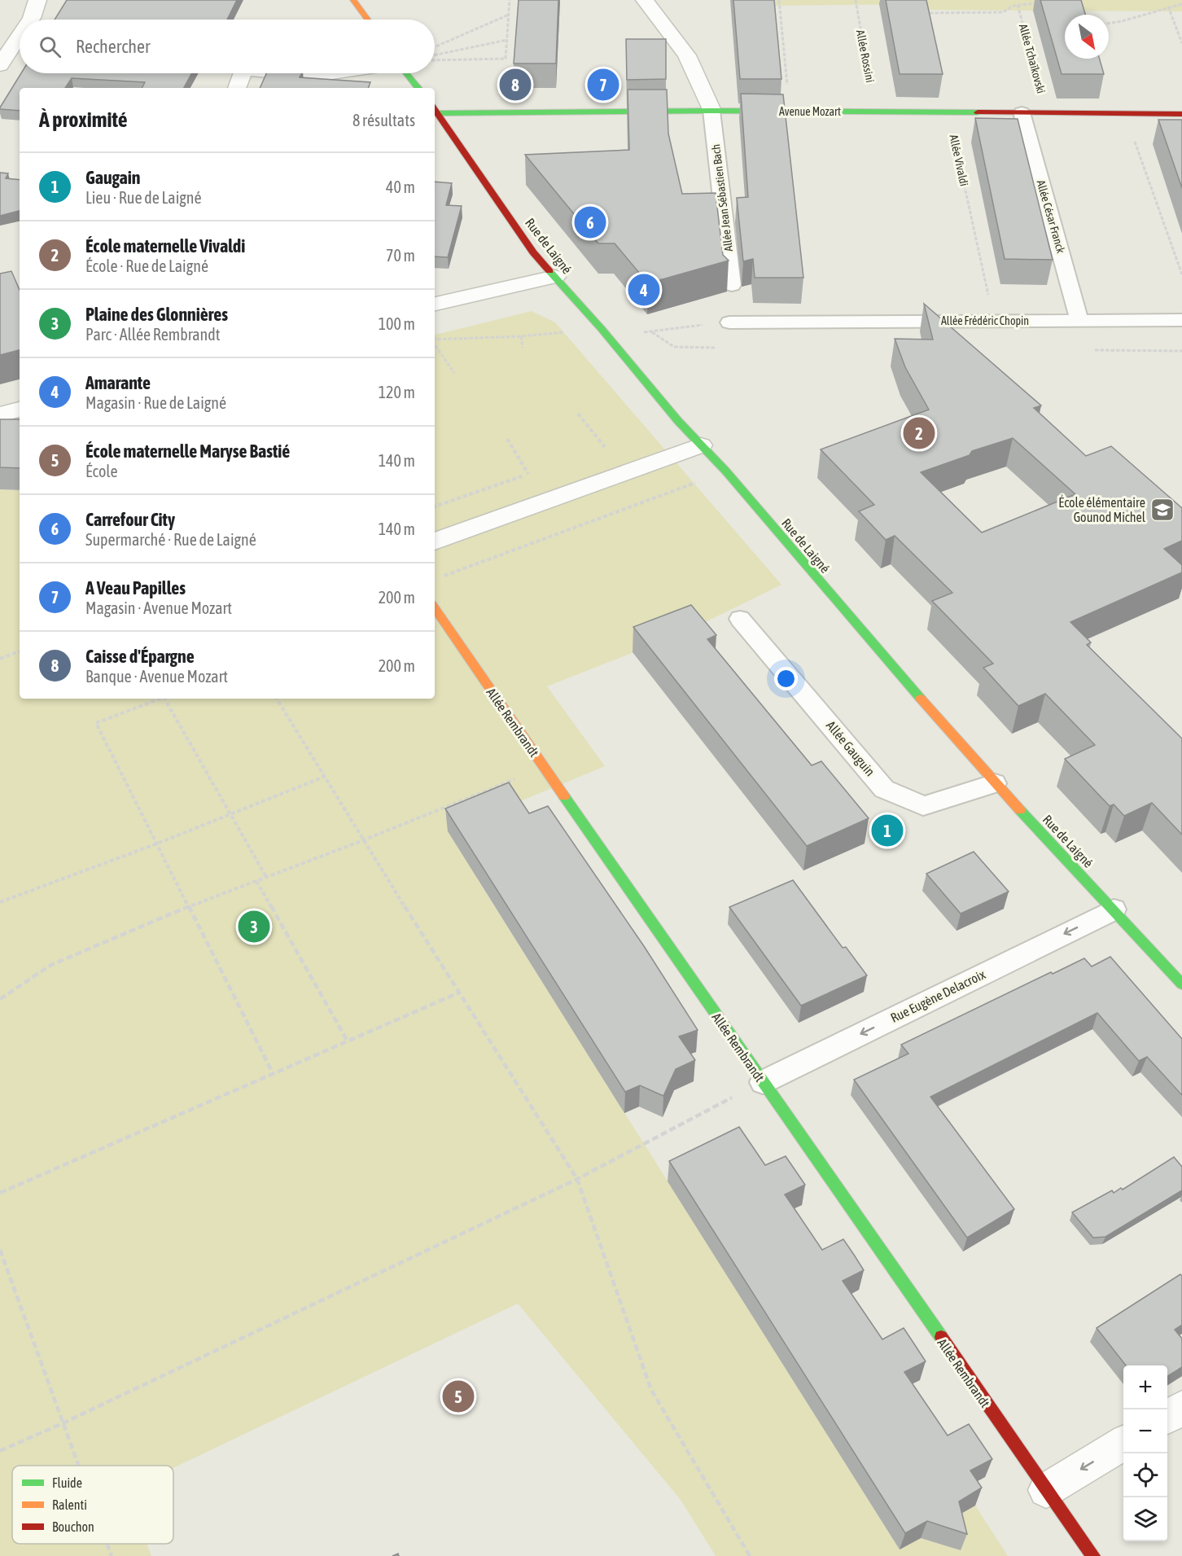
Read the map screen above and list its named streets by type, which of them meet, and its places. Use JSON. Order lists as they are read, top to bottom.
{
  "streets": {
    "street": ["Avenue Mozart", "Rue de Laigné", "Allée Rembrandt"],
    "lane": [
      "Allée Jean Sébastien Bach",
      "Allée César Franck",
      "Allée Frédéric Chopin",
      "Allée Gauguin",
      "Rue Eugène Delacroix"
    ],
    "path": ["Allée Rossini", "Allée Tchaïkovski", "Allée Vivaldi"]
  },
  "crossings": [
    ["Allée Rossini", "Avenue Mozart"],
    ["Allée Tchaïkovski", "Avenue Mozart"],
    ["Avenue Mozart", "Allée Vivaldi"],
    ["Avenue Mozart", "Allée Jean Sébastien Bach"],
    ["Avenue Mozart", "Allée César Franck"],
    ["Avenue Mozart", "Rue de Laigné"],
    ["Allée Vivaldi", "Allée Frédéric Chopin"],
    ["Allée César Franck", "Allée Frédéric Chopin"],
    ["Rue de Laigné", "Allée Gauguin"],
    ["Rue de Laigné", "Rue Eugène Delacroix"],
    ["Allée Rembrandt", "Rue Eugène Delacroix"]
  ],
  "one_way": ["Rue Eugène Delacroix"],
  "places": {
    "school or university": ["École élémentaire Gounod Michel"]
  },
  "legend": ["Fluide", "Ralenti", "Bouchon"],
  "north": "bottom right",
  "page": {
    "search": "Rechercher",
    "pins": [
      "7",
      "8",
      "6",
      "4",
      "2",
      "1",
      "3",
      "5"
    ],
    "heading": ["À proximité", "8 résultats"],
    "list": [
      {
        "mark": "1",
        "name": "Gaugain",
        "note": "Lieu · Rue de Laigné",
        "value": "40 m"
      },
      {
        "mark": "2",
        "name": "École maternelle Vivaldi",
        "note": "École · Rue de Laigné",
        "value": "70 m"
      },
      {
        "mark": "3",
        "name": "Plaine des Glonnières",
        "note": "Parc · Allée Rembrandt",
        "value": "100 m"
      },
      {
        "mark": "4",
        "name": "Amarante",
        "note": "Magasin · Rue de Laigné",
        "value": "120 m"
      },
      {
        "mark": "5",
        "name": "École maternelle Maryse Bastié",
        "note": "École",
        "value": "140 m"
      },
      {
        "mark": "6",
        "name": "Carrefour City",
        "note": "Supermarché · Rue de Laigné",
        "value": "140 m"
      },
      {
        "mark": "7",
        "name": "A Veau Papilles",
        "note": "Magasin · Avenue Mozart",
        "value": "200 m"
      },
      {
        "mark": "8",
        "name": "Caisse d'Épargne",
        "note": "Banque · Avenue Mozart",
        "value": "200 m"
      }
    ],
    "map_buttons": ["+", "−"]
  }
}
